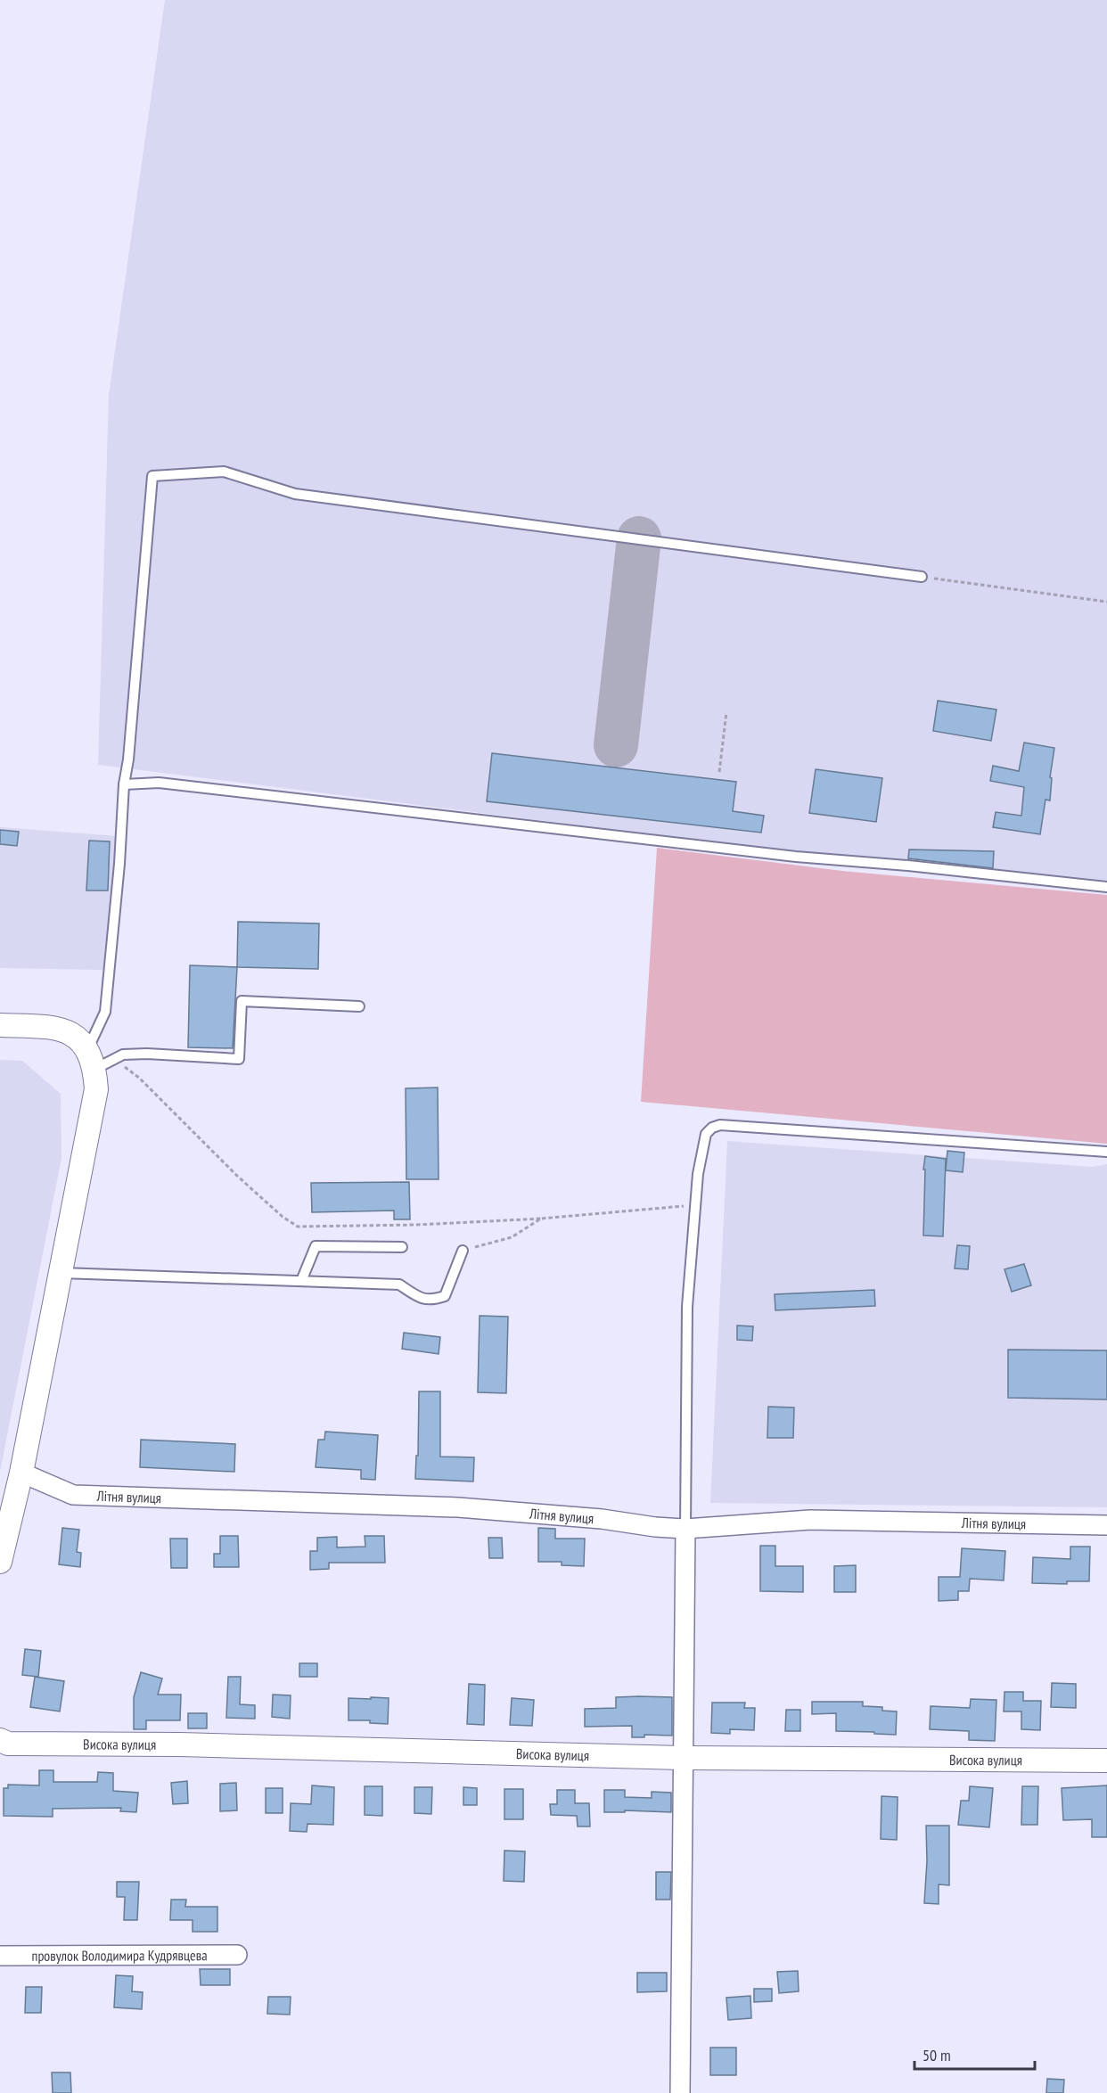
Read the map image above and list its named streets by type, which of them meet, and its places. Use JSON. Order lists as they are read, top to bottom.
{
  "streets": {
    "street": ["Літня вулиця", "Висока вулиця", "провулок Володимира Кудрявцева"]
  },
  "scale_bar": "50 m"
}
